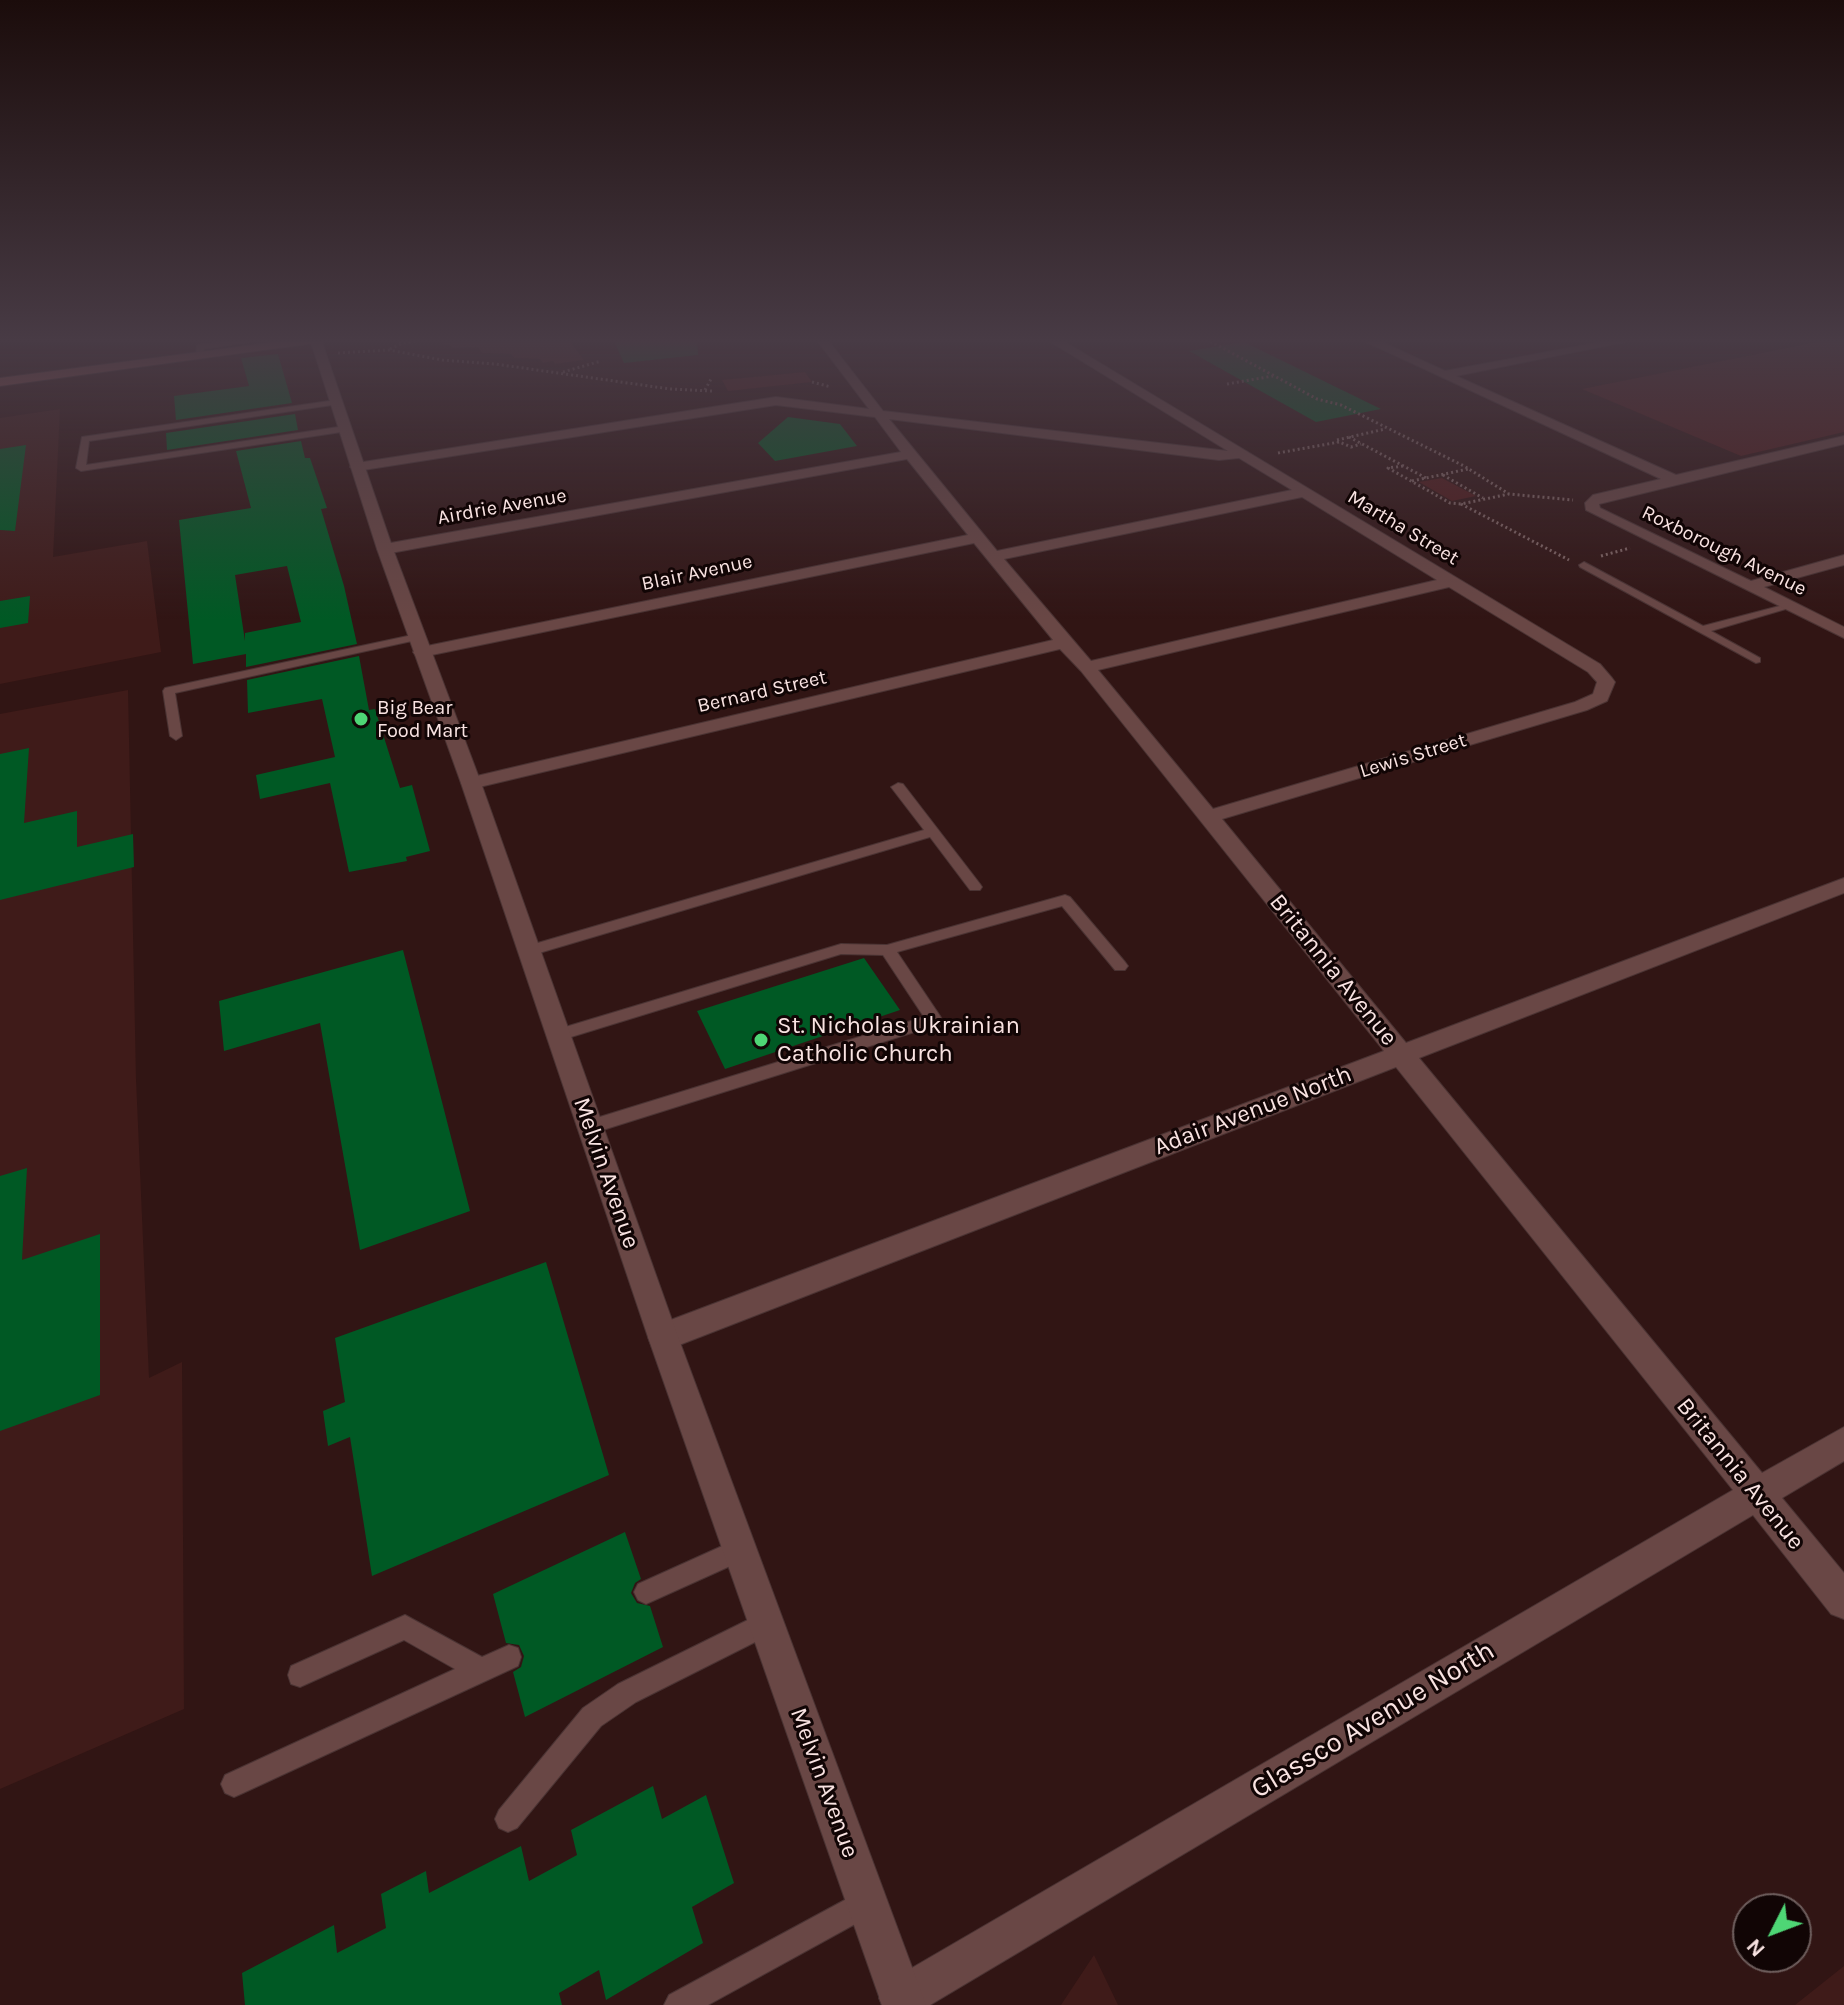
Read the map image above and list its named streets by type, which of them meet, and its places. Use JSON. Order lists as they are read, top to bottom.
{
  "streets": {
    "street": [
      "Airdrie Avenue",
      "Martha Street",
      "Roxborough Avenue",
      "Blair Avenue",
      "Bernard Street",
      "Lewis Street",
      "Britannia Avenue",
      "Adair Avenue North",
      "Melvin Avenue",
      "Glassco Avenue North"
    ]
  },
  "crossings": [
    ["Airdrie Avenue", "Britannia Avenue"],
    ["Airdrie Avenue", "Melvin Avenue"],
    ["Martha Street", "Blair Avenue"],
    ["Martha Street", "Lewis Street"],
    ["Blair Avenue", "Britannia Avenue"],
    ["Blair Avenue", "Melvin Avenue"],
    ["Bernard Street", "Britannia Avenue"],
    ["Bernard Street", "Melvin Avenue"],
    ["Lewis Street", "Britannia Avenue"],
    ["Britannia Avenue", "Adair Avenue North"],
    ["Britannia Avenue", "Glassco Avenue North"],
    ["Adair Avenue North", "Melvin Avenue"],
    ["Melvin Avenue", "Glassco Avenue North"]
  ],
  "places": ["Big Bear Food Mart", "St. Nicholas Ukrainian Catholic Church"],
  "north": "bottom left"
}
